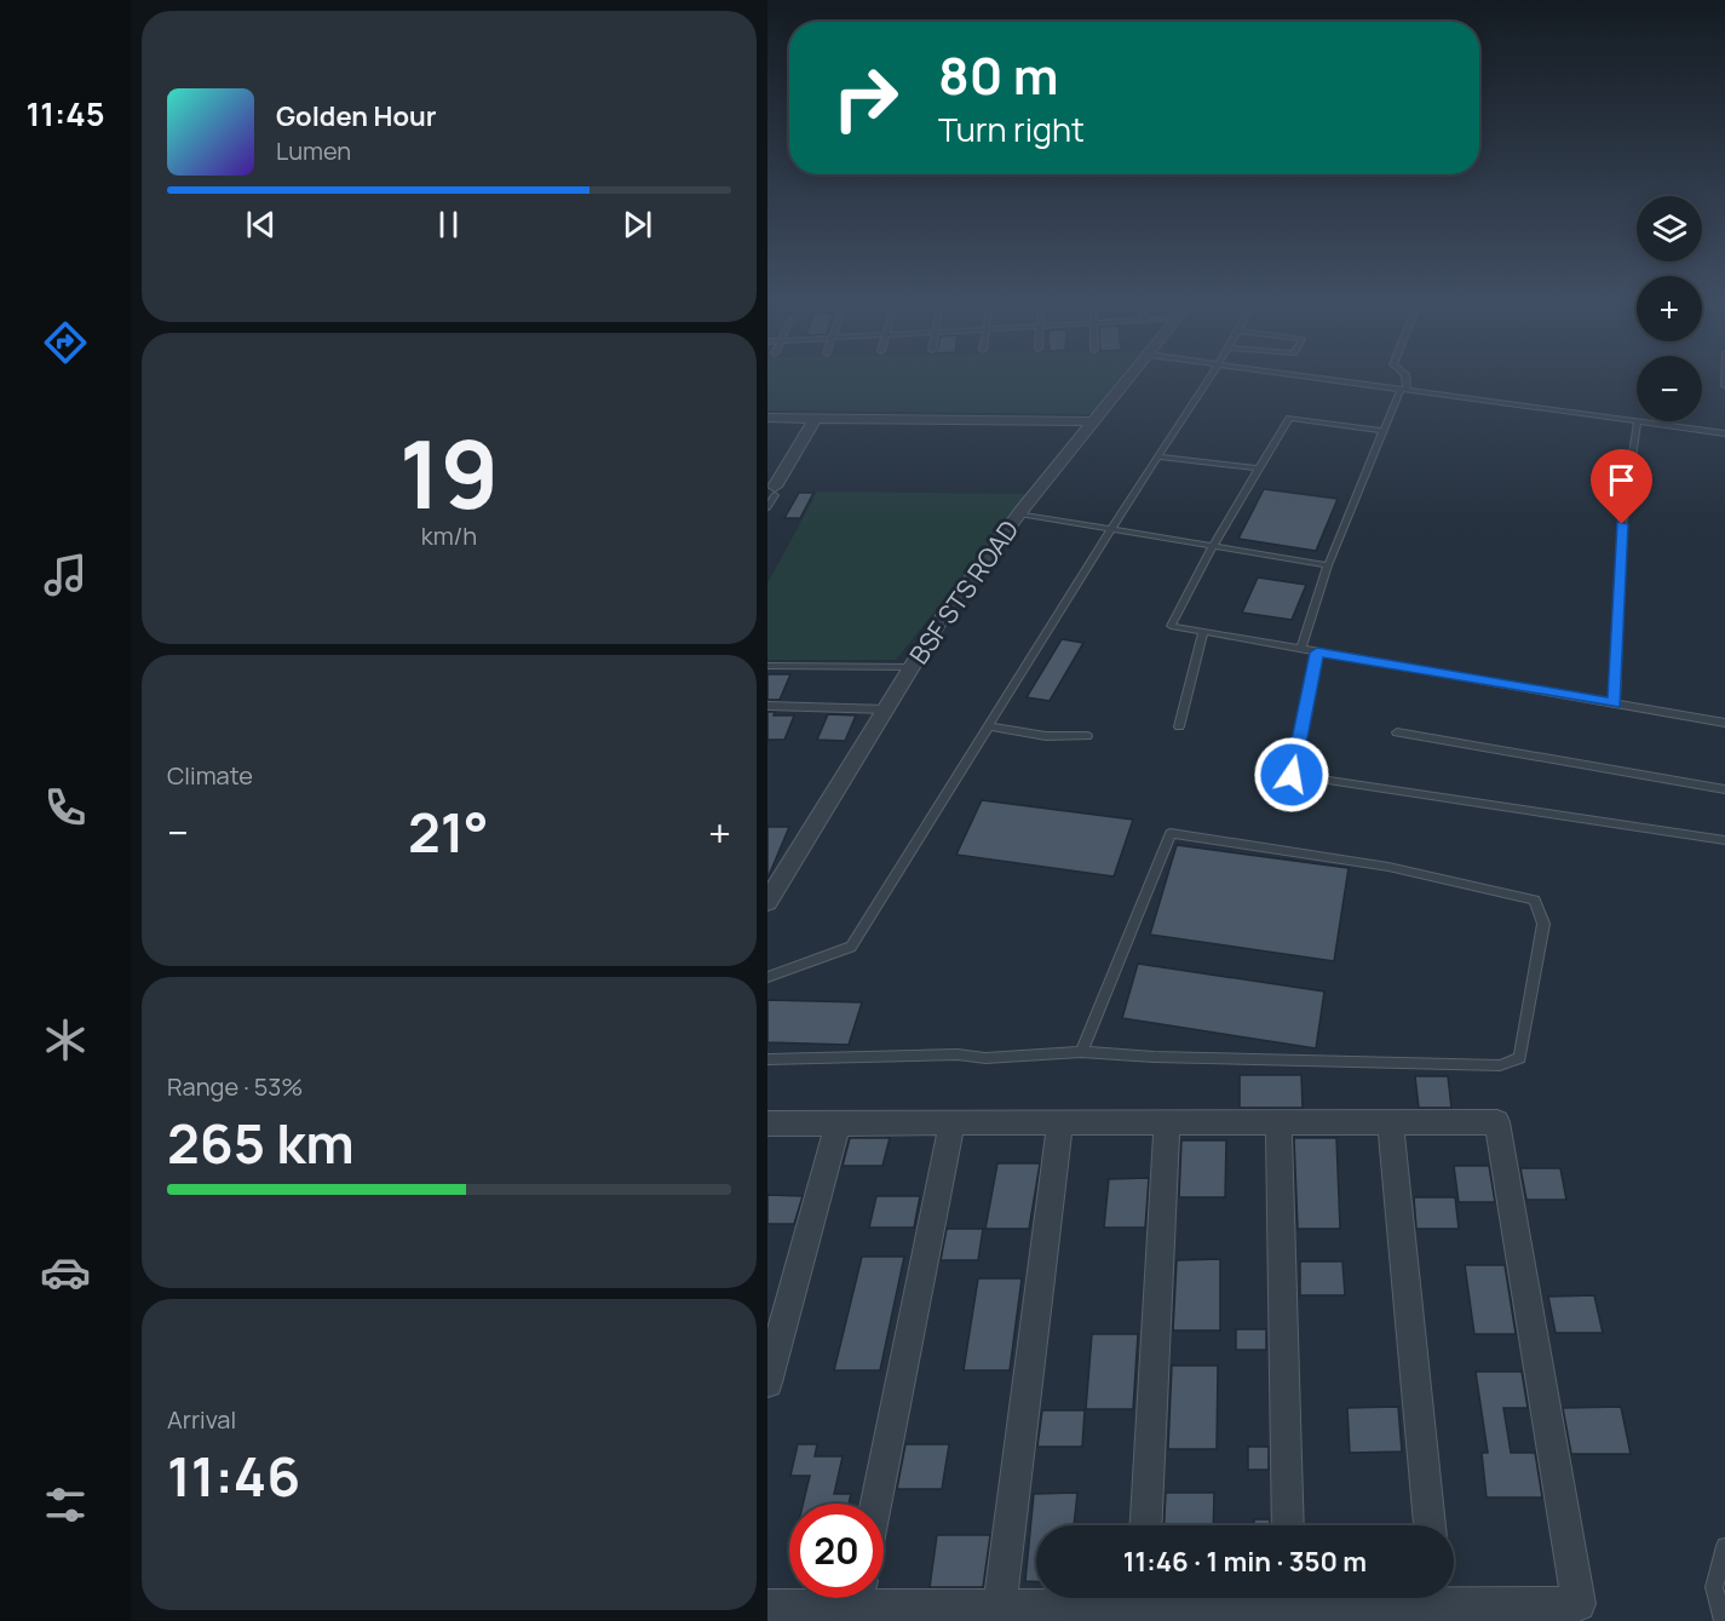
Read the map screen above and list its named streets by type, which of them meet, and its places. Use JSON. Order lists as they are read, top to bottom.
{
  "streets": {
    "street": ["BSF STS ROAD"]
  },
  "page": {
    "tabs": "11:45",
    "turn": ["80 m", "Turn right"],
    "song": ["Golden Hour", "Lumen"],
    "map_buttons": ["+", "−"],
    "tile": [
      ["19", "km/h"],
      "Climate",
      ["Range · 53%", "265 km"],
      ["Arrival", "11:46"]
    ],
    "heat": ["−", "21°", "+"],
    "limit": "20",
    "trip": "11:46 · 1 min · 350 m"
  }
}
